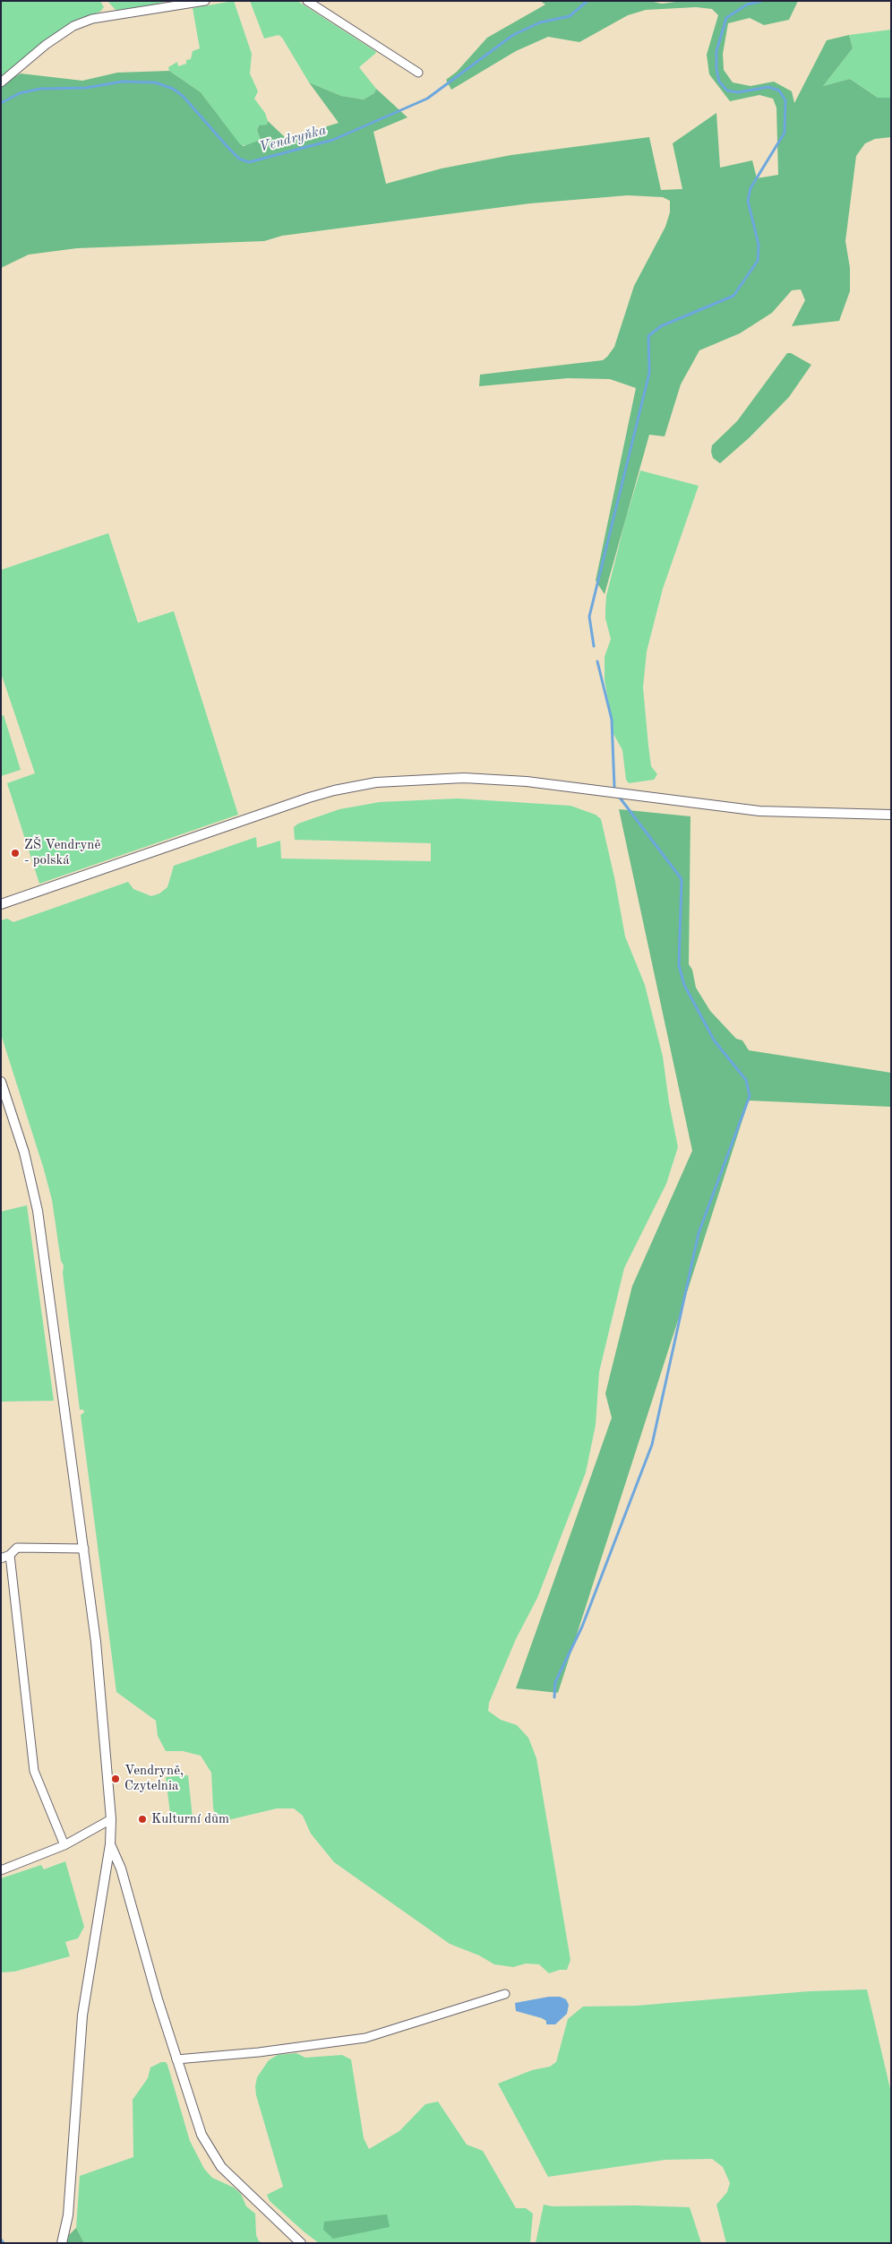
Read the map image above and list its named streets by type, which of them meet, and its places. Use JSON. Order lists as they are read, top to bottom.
{
  "water": ["Vendryňka"],
  "places": ["ZŠ Vendryně - polská", "Vendryně, Czytelnia", "Kulturní dům"]
}
